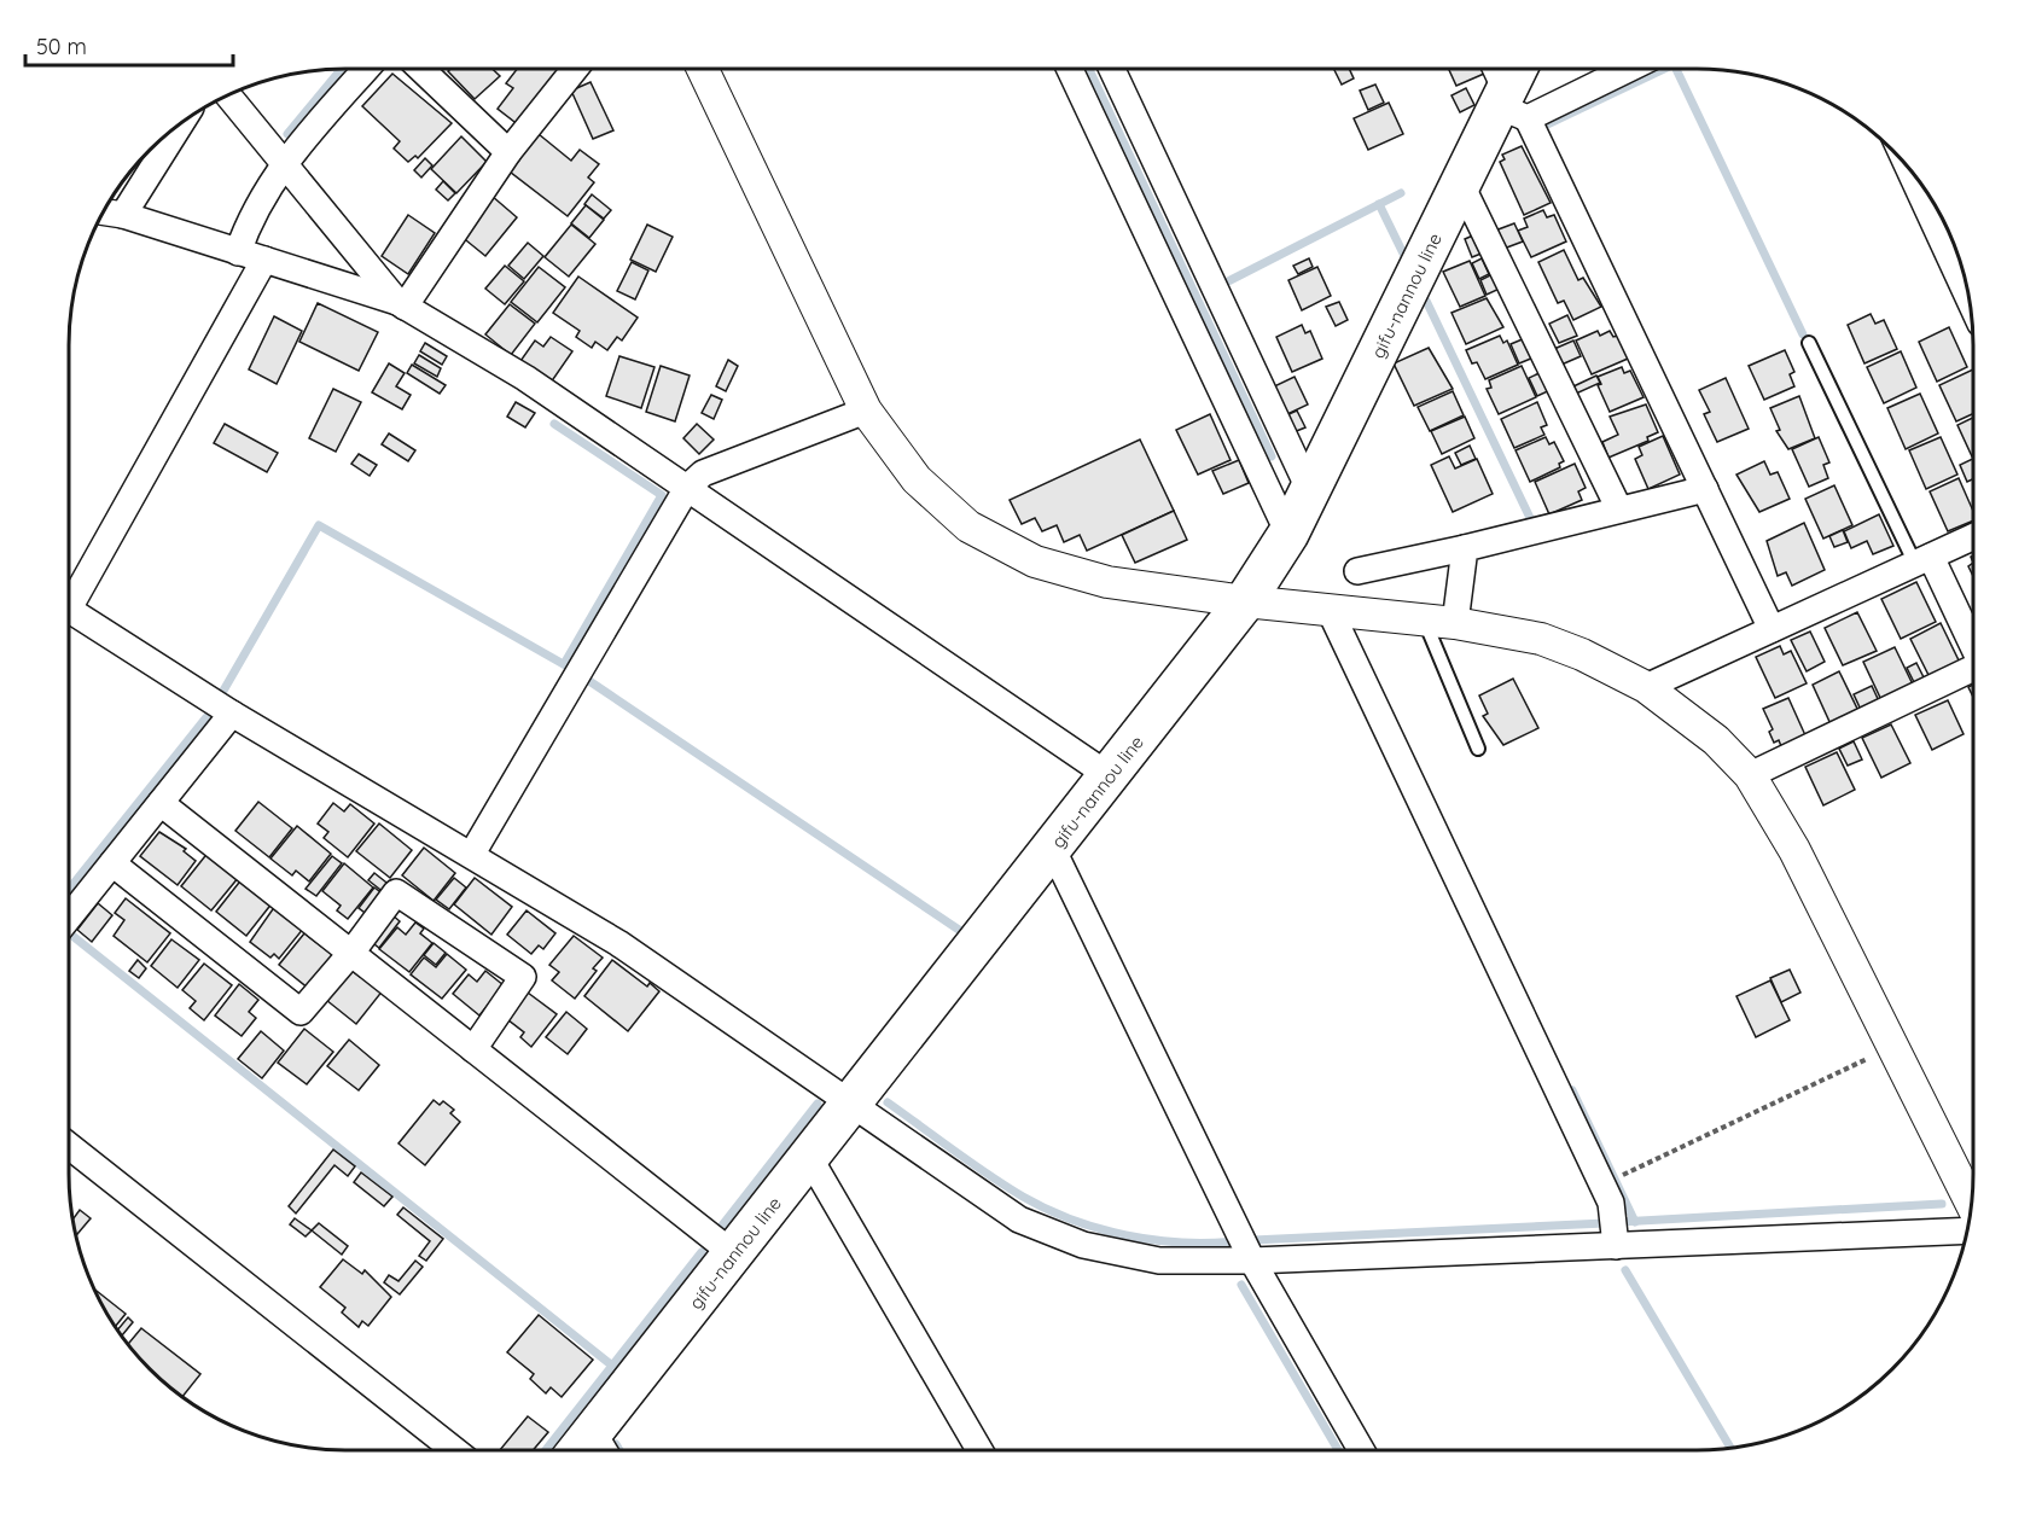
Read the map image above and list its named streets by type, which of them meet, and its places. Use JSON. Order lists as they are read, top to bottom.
{
  "streets": {
    "main road": ["gifu-nannou line"]
  },
  "scale_bar": "50 m"
}
